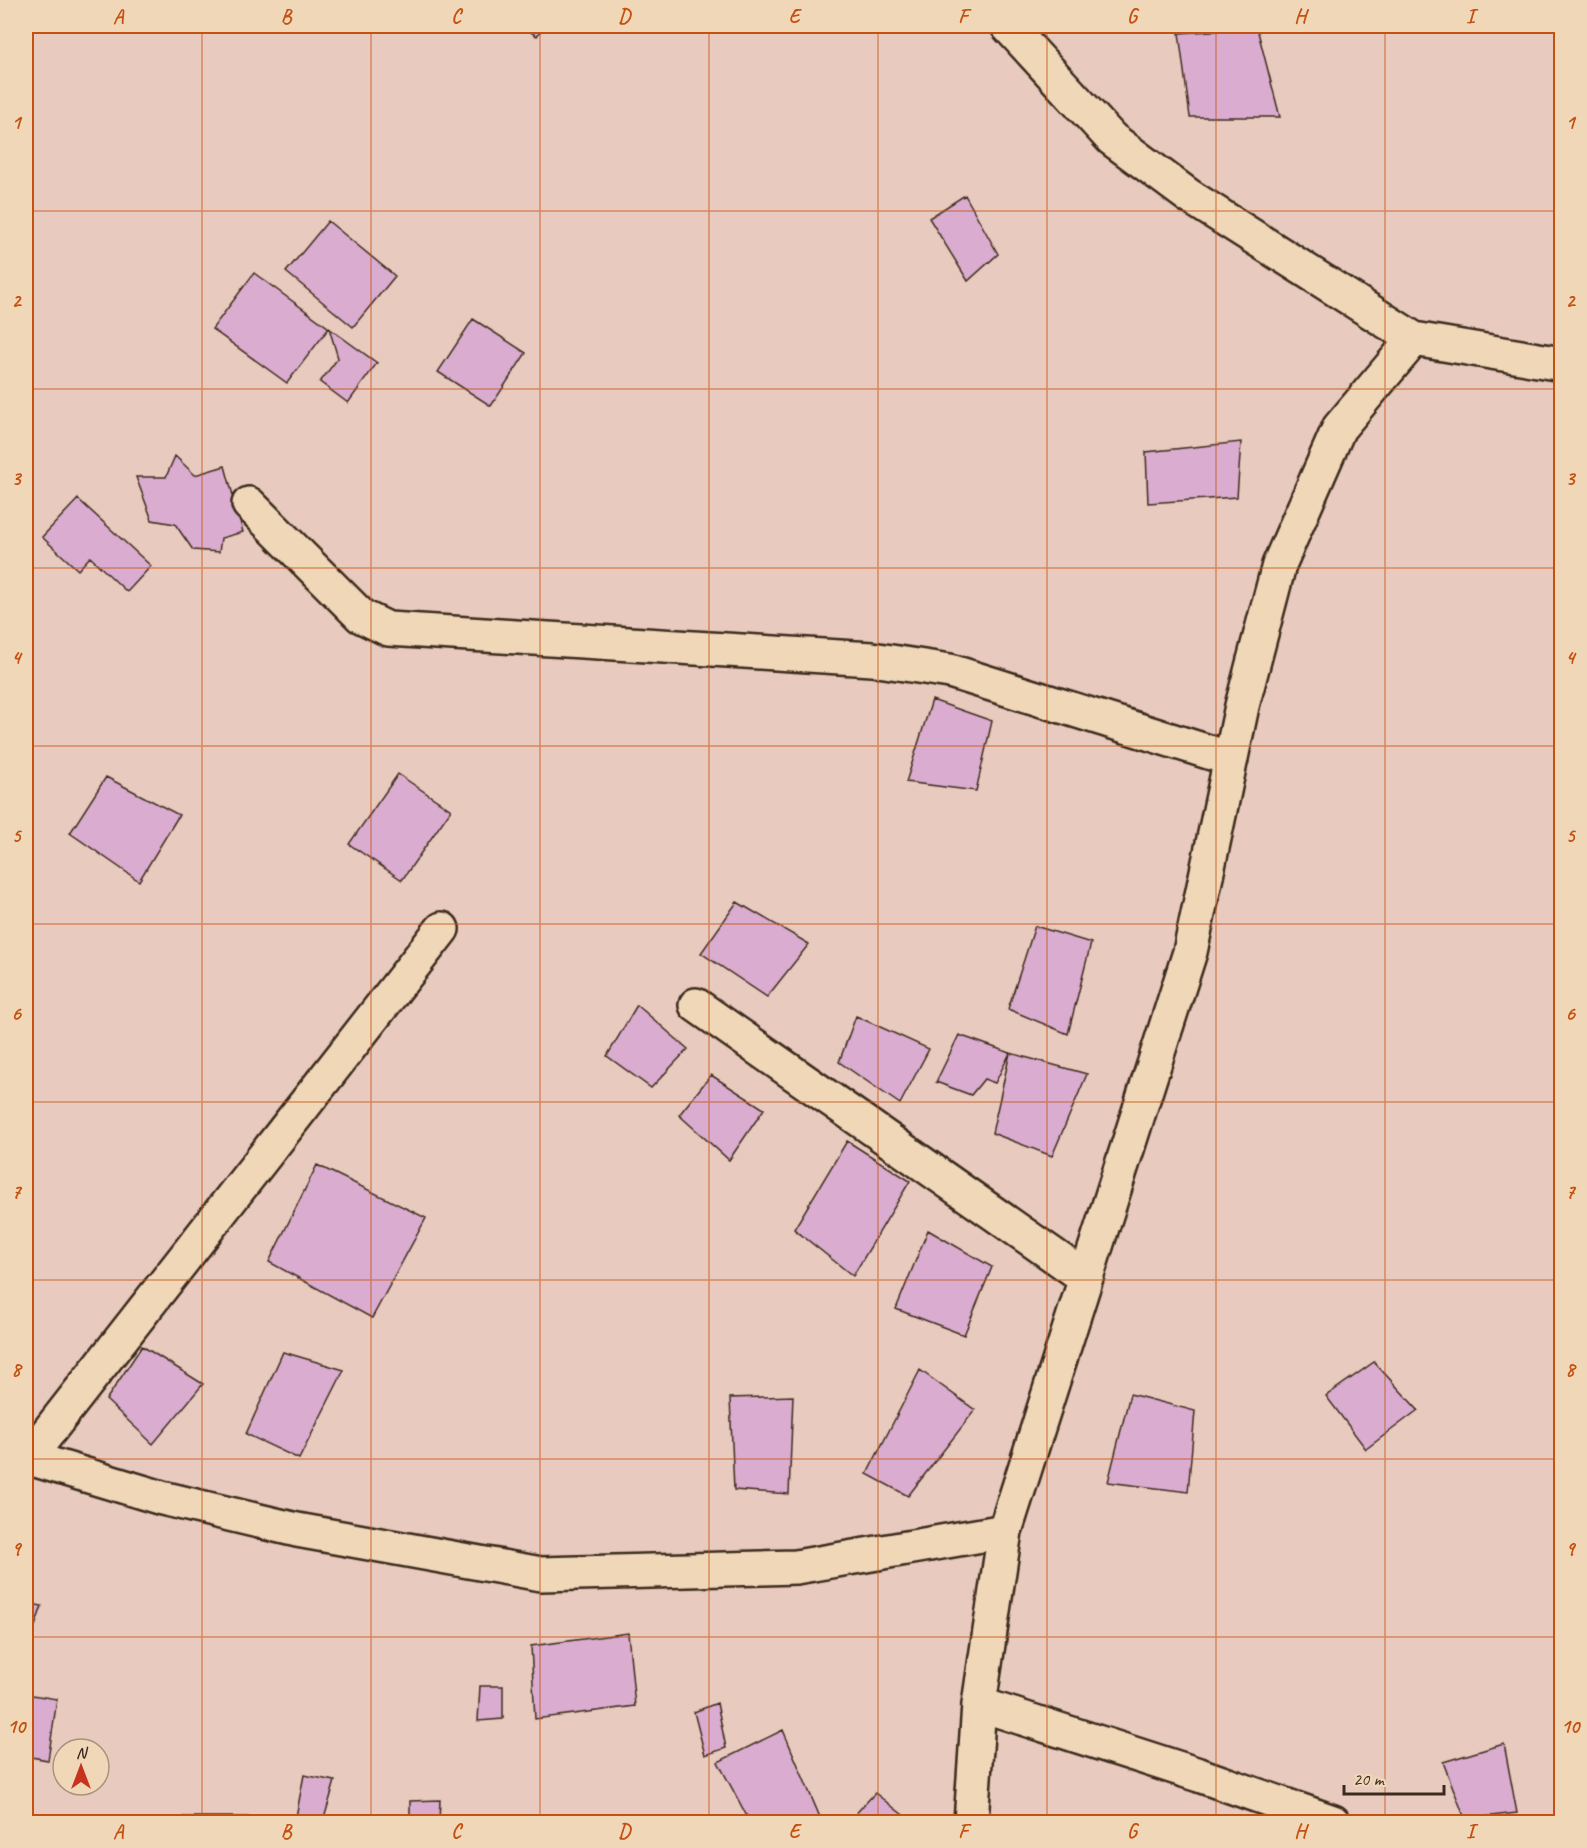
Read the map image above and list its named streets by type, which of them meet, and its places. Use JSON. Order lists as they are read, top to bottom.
{
  "scale_bar": "20 m",
  "north": "top",
  "grid": {
    "columns": [
      "A",
      "B",
      "C",
      "D",
      "E",
      "F",
      "G",
      "H",
      "I"
    ],
    "rows": [
      "1",
      "2",
      "3",
      "4",
      "5",
      "6",
      "7",
      "8",
      "9",
      "10"
    ]
  }
}
